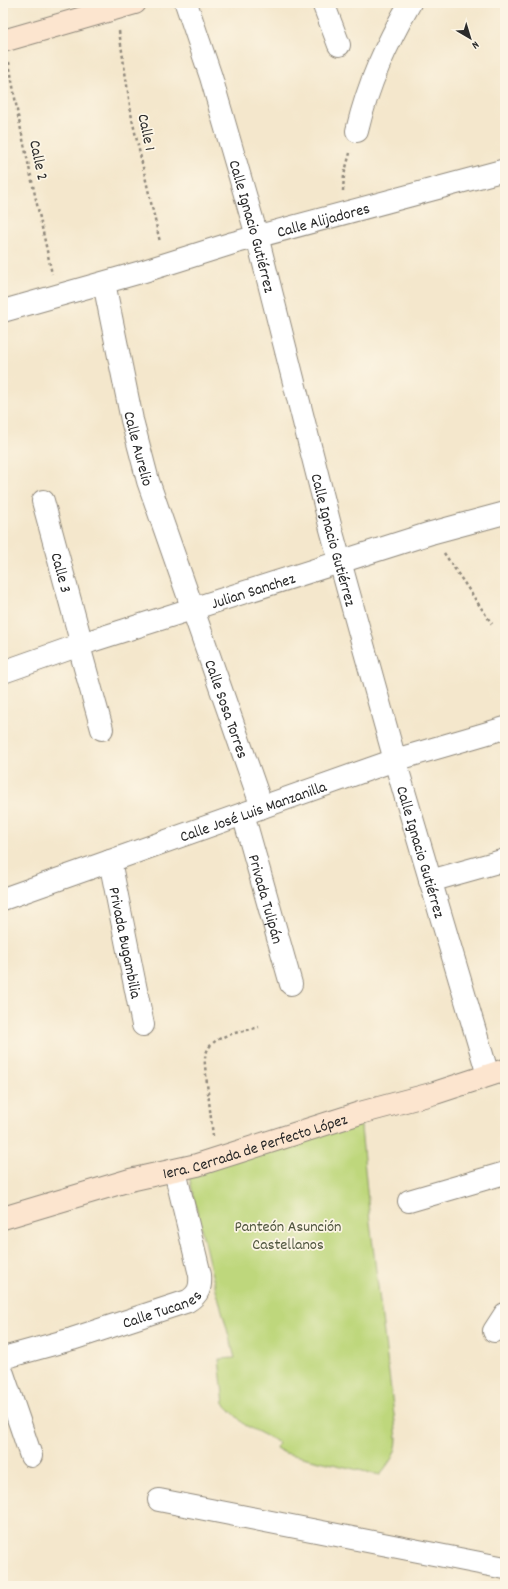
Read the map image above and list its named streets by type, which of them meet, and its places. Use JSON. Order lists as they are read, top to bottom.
{
  "streets": {
    "street": [
      "Calle Alijadores",
      "Calle Ignacio Gutiérrez",
      "Calle Aurelio",
      "Calle 3",
      "Julian Sanchez",
      "Calle Sosa Torres",
      "Calle José Luis Manzanilla",
      "Privada Tulipán",
      "Privada Bugambilia",
      "1era. Cerrada de Perfecto López",
      "Calle Tucanes"
    ],
    "path": ["Calle 1", "Calle 2"]
  },
  "crossings": [
    ["Calle 1", "Calle Alijadores"],
    ["Calle 2", "Calle Alijadores"],
    ["Calle Alijadores", "Calle Ignacio Gutiérrez"],
    ["Calle Alijadores", "Calle Aurelio"],
    ["Calle Ignacio Gutiérrez", "Julian Sanchez"],
    ["Calle Ignacio Gutiérrez", "Calle José Luis Manzanilla"],
    ["Calle Ignacio Gutiérrez", "1era. Cerrada de Perfecto López"],
    ["Calle Aurelio", "Julian Sanchez"],
    ["Calle Aurelio", "Calle Sosa Torres"],
    ["Calle 3", "Julian Sanchez"],
    ["Julian Sanchez", "Calle Sosa Torres"],
    ["Calle Sosa Torres", "Calle José Luis Manzanilla"],
    ["Calle Sosa Torres", "Privada Tulipán"],
    ["Calle José Luis Manzanilla", "Privada Tulipán"],
    ["Calle José Luis Manzanilla", "Privada Bugambilia"],
    ["1era. Cerrada de Perfecto López", "Calle Tucanes"]
  ],
  "parks": ["Panteón Asunción Castellanos"],
  "north": "bottom right"
}
